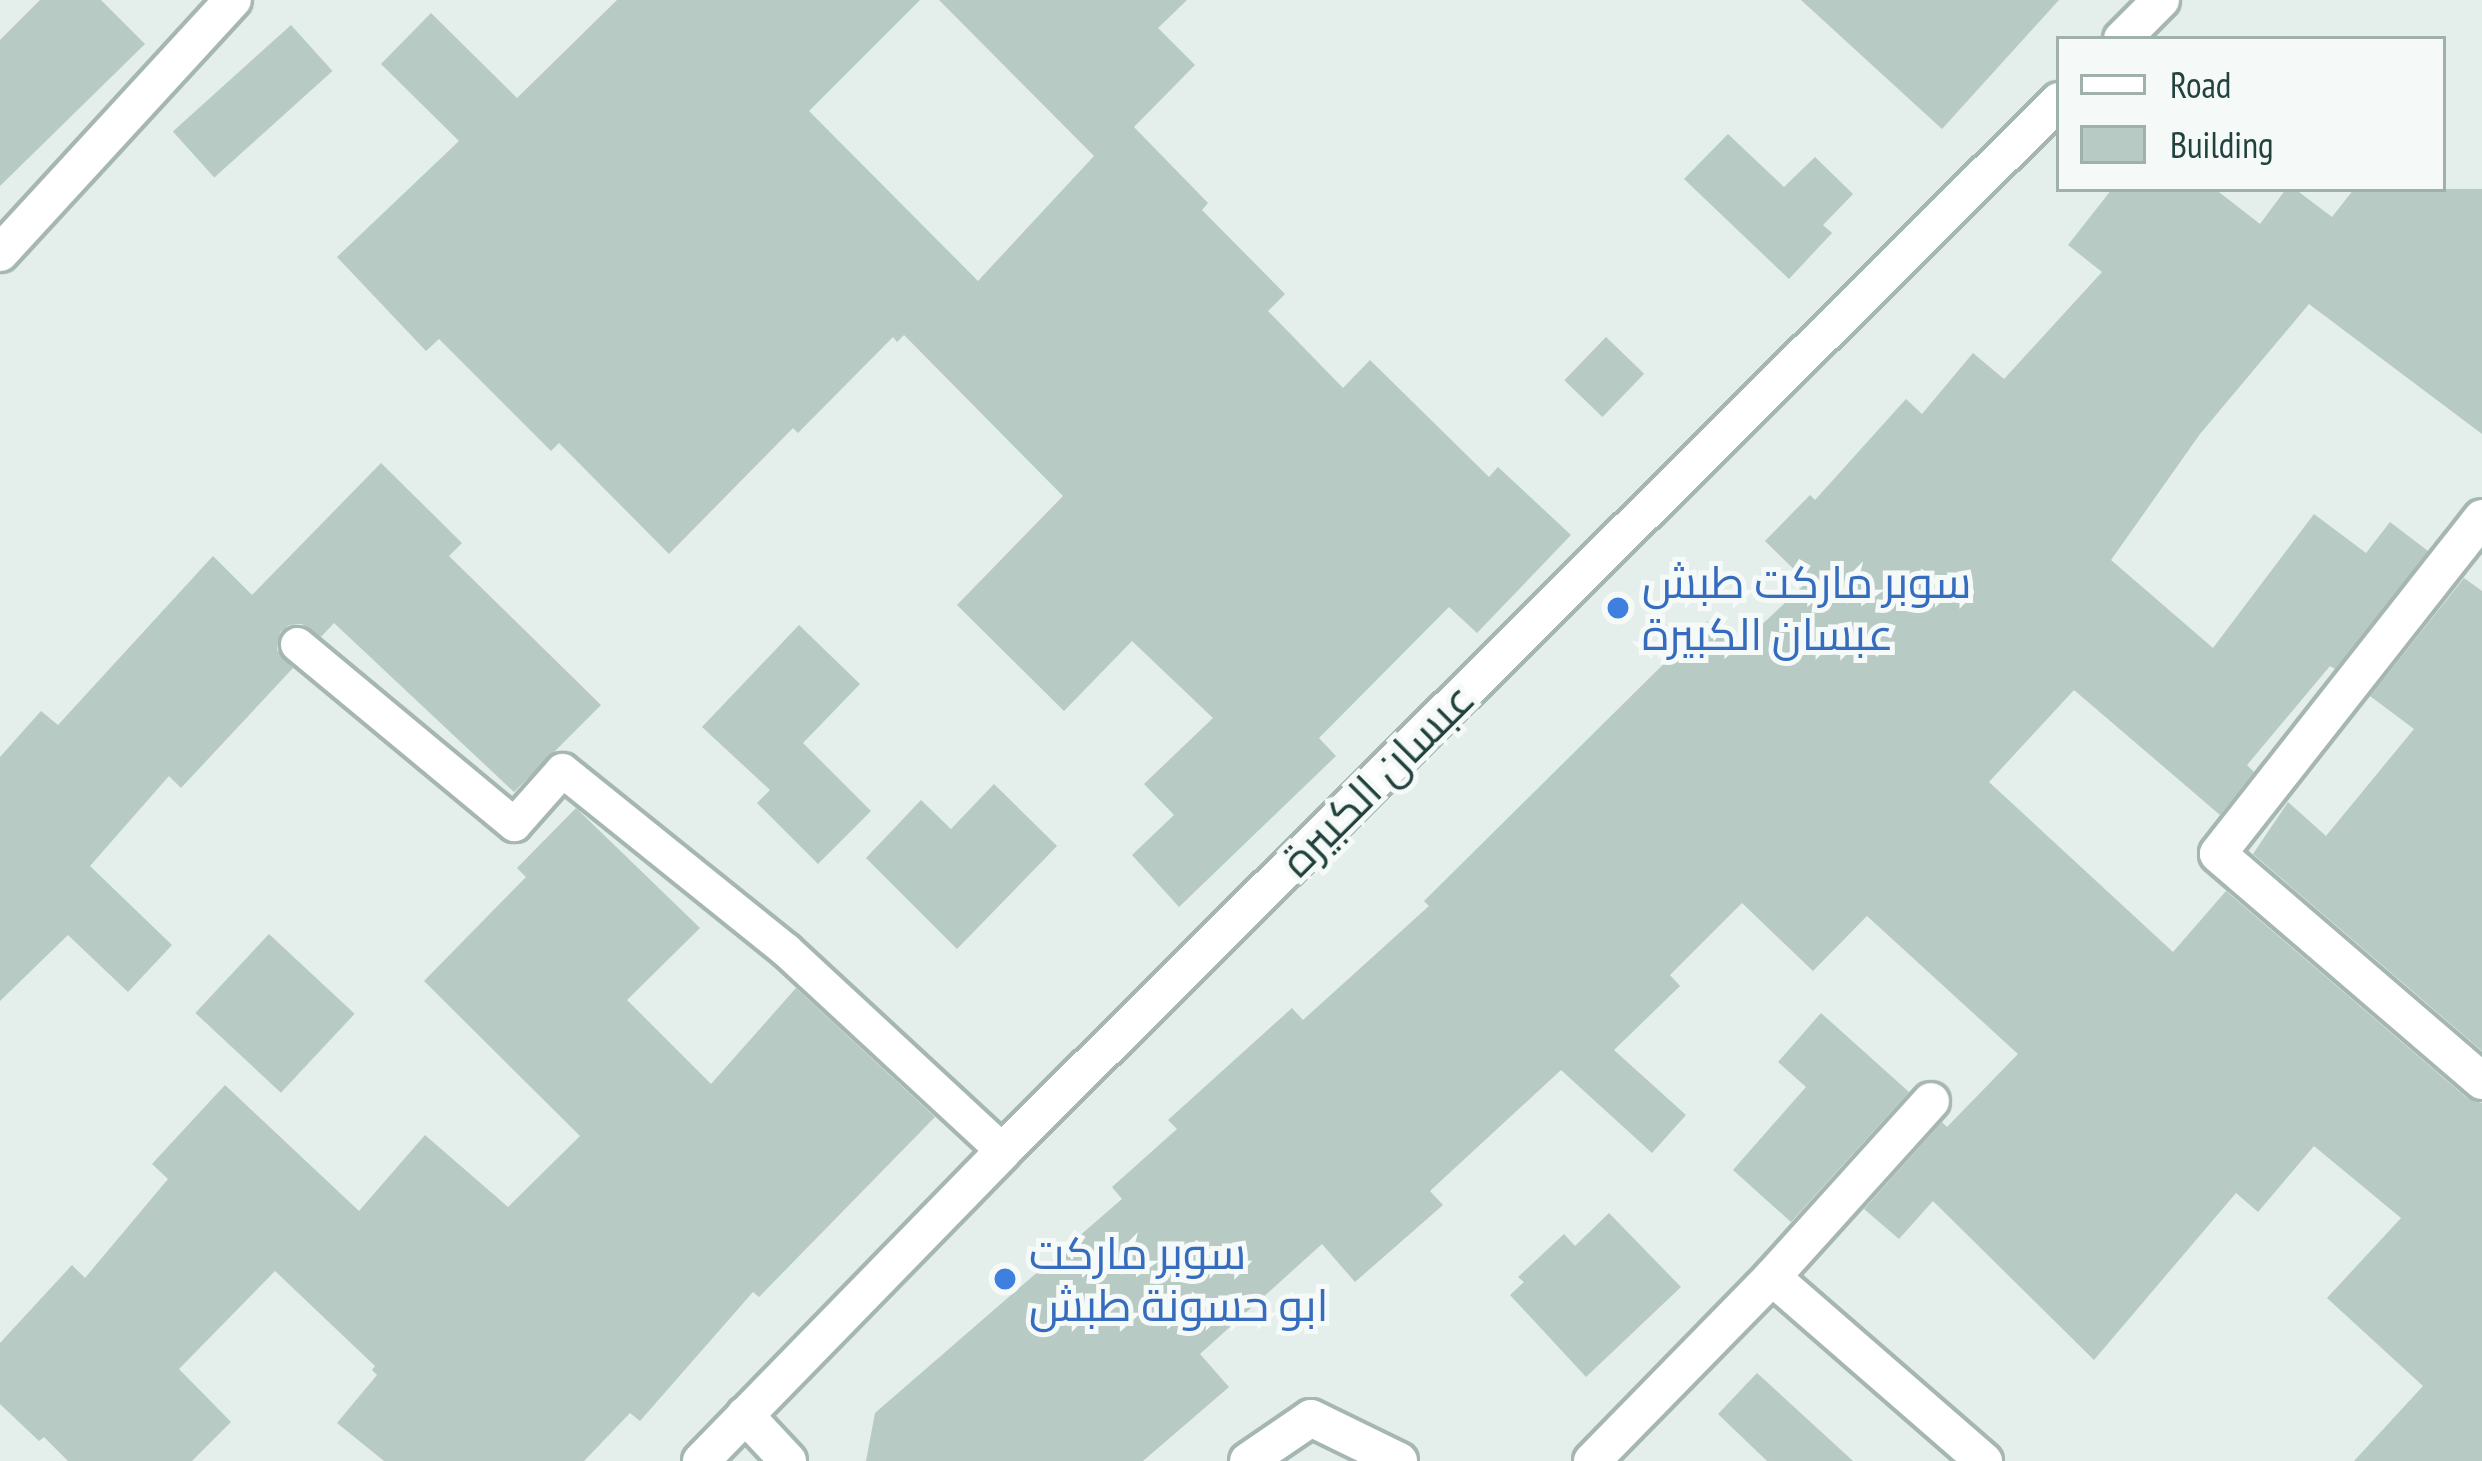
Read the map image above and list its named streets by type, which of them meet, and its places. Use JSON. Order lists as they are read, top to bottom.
{
  "streets": {
    "street": ["عبسان الكبيرة"]
  },
  "places": ["سوبر ماركت طبش عبسان الكبيرة", "سوبر ماركت ابو حسونة طبش"],
  "legend": ["Road", "Building"]
}
